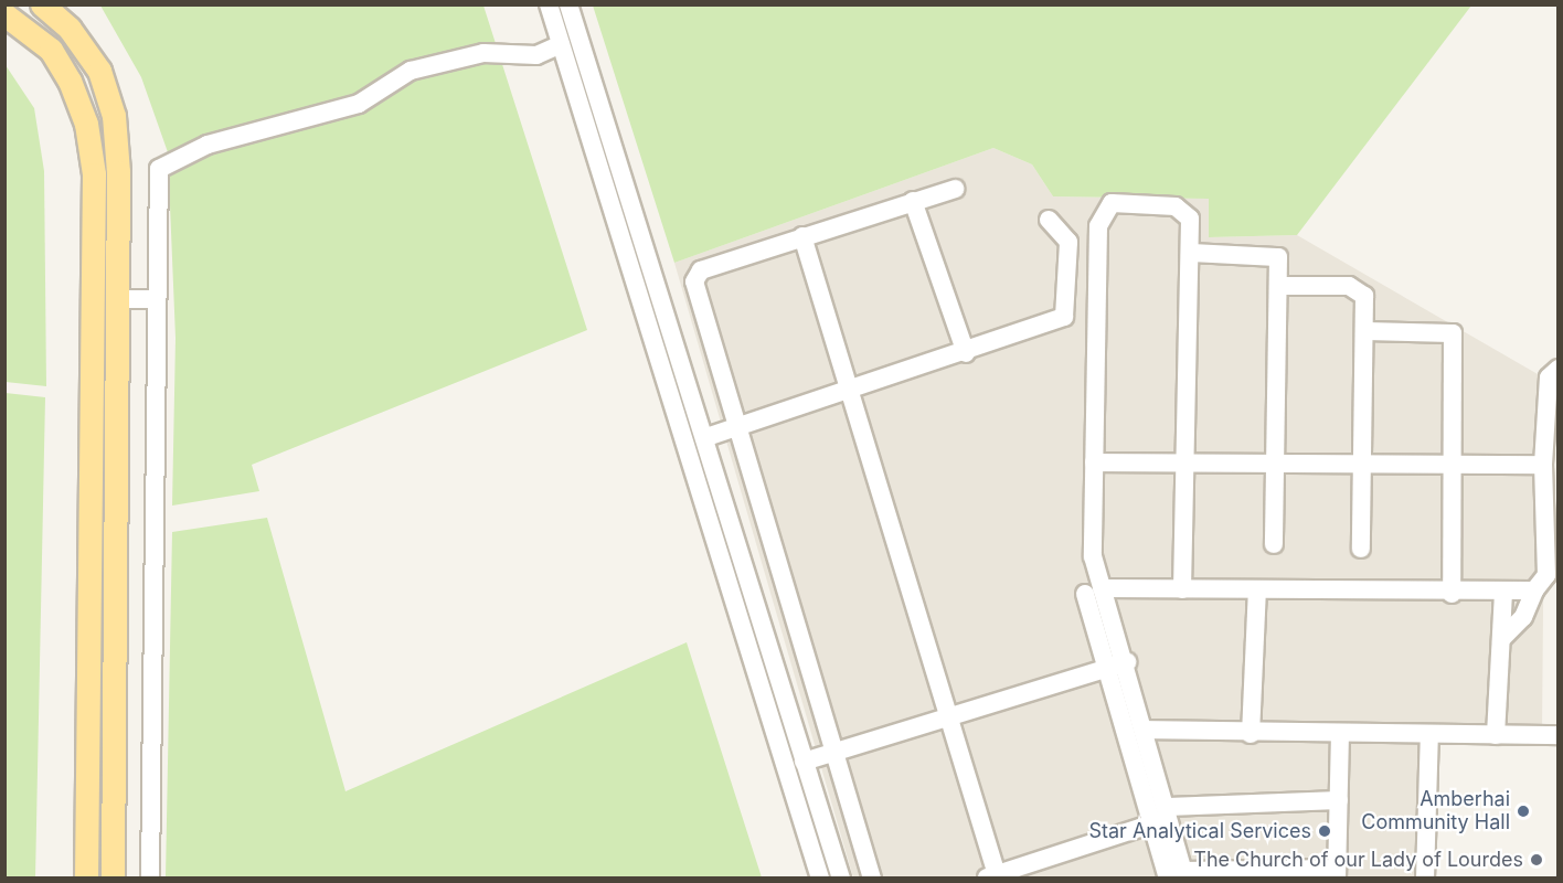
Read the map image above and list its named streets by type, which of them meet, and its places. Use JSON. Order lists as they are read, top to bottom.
{
  "places": ["Amberhai Community Hall", "Star Analytical Services", "The Church of our Lady of Lourdes"]
}
